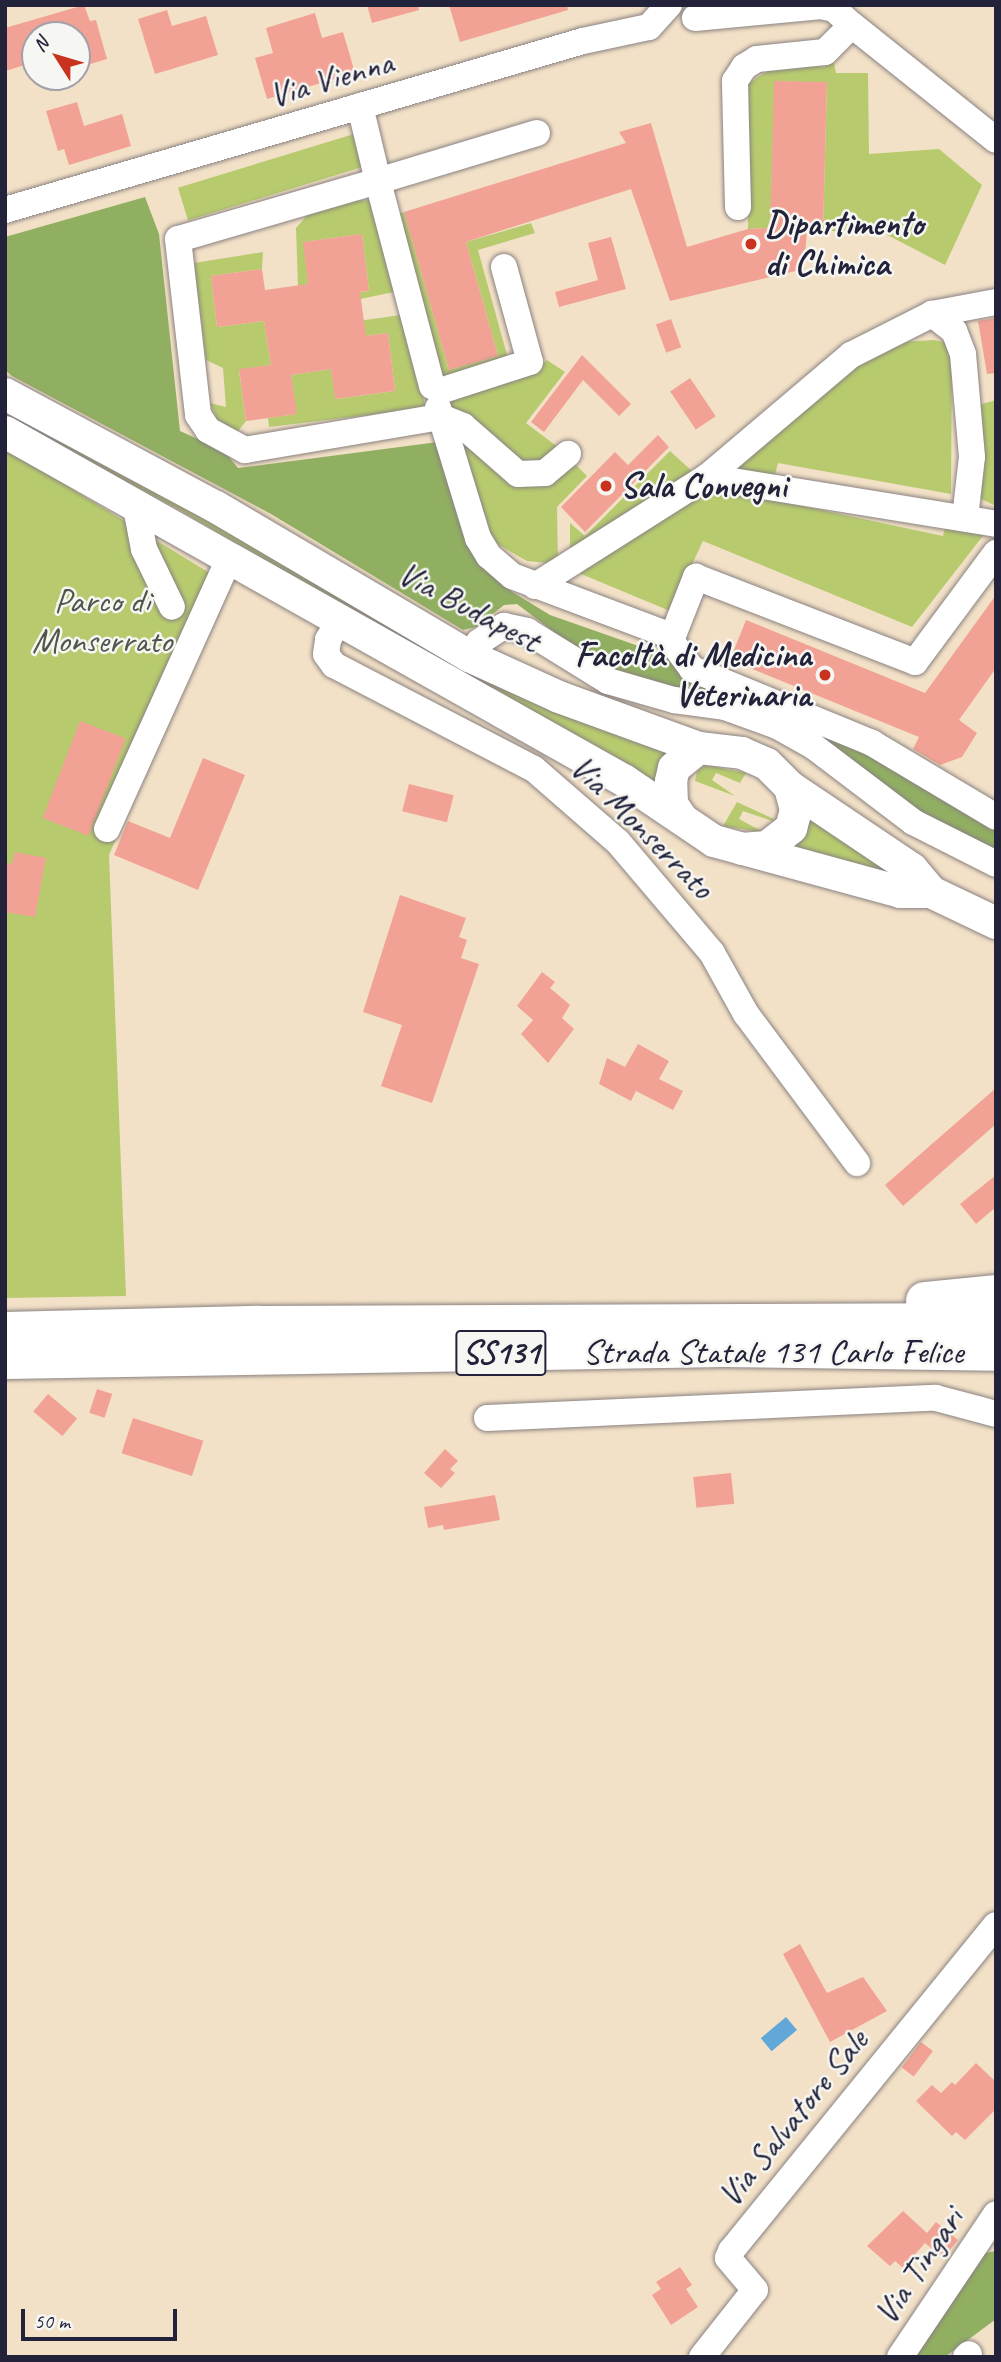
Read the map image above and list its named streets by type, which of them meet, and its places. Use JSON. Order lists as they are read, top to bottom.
{
  "streets": {
    "highway": ["Strada Statale 131 Carlo Felice", "SS131"],
    "main road": ["Via Budapest"],
    "street": [
      "Via Vienna",
      "Via Monserrato",
      "Via Salvatore Sale",
      "Via Tingari"
    ]
  },
  "crossings": [
    ["Via Budapest", "Via Monserrato"]
  ],
  "parks": ["Parco di Monserrato"],
  "places": ["Dipartimento di Chimica", "Sala Convegni", "Facoltà di Medicina Veterinaria"],
  "scale_bar": "50 m",
  "north": "top left"
}
